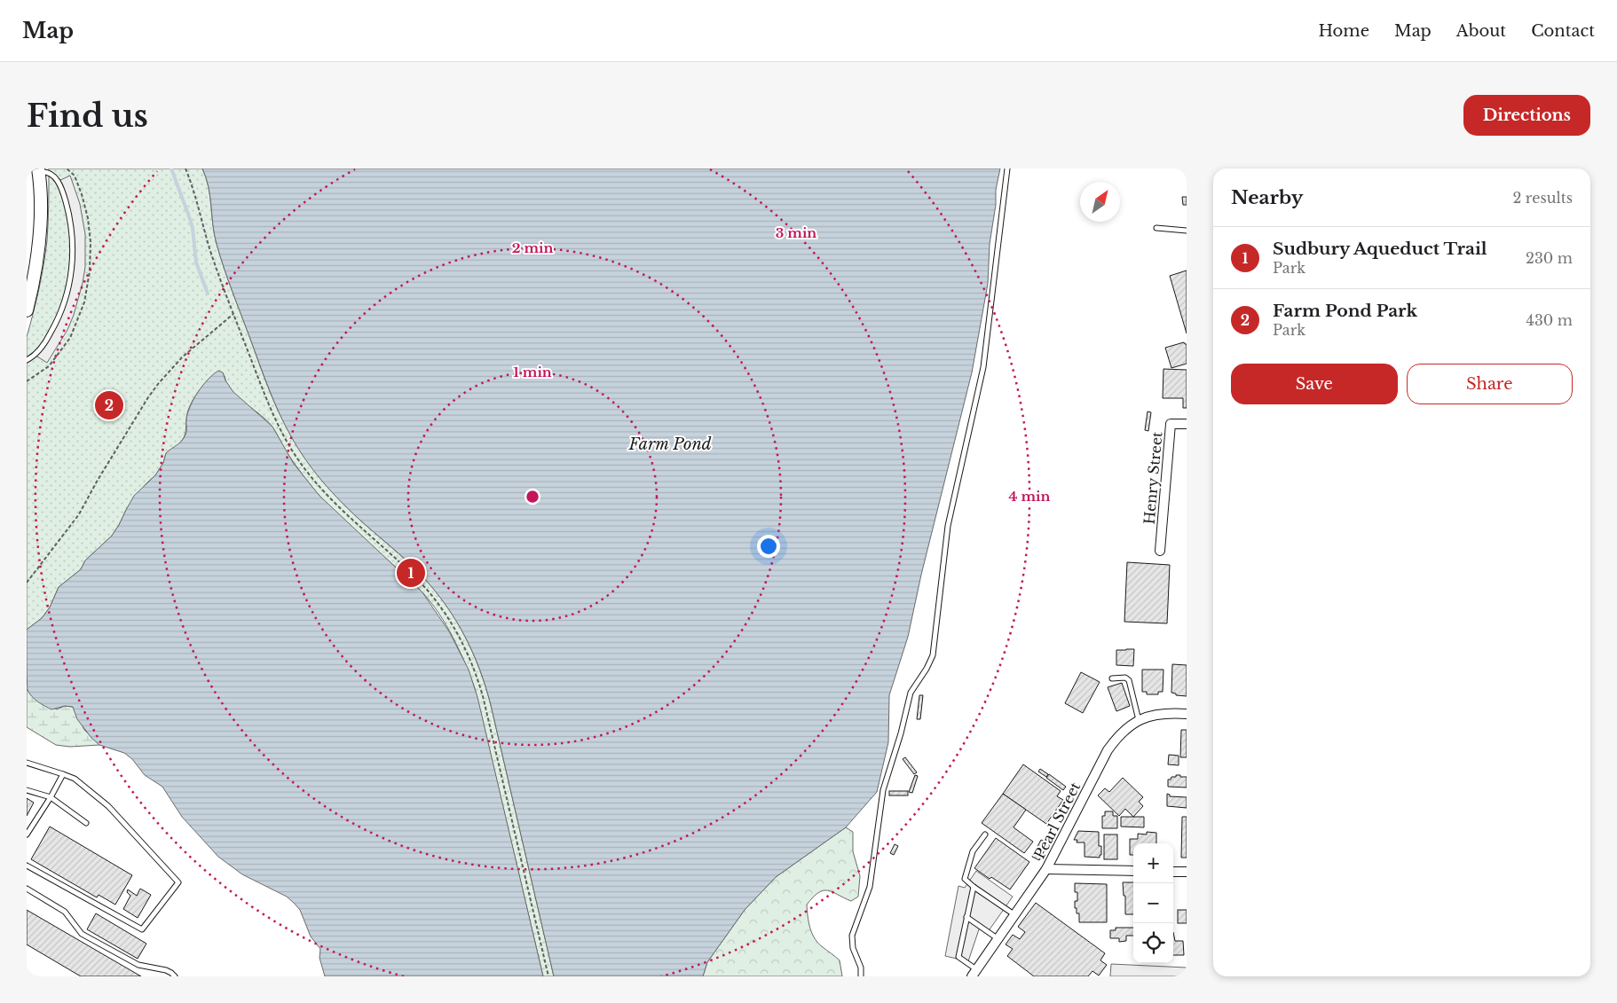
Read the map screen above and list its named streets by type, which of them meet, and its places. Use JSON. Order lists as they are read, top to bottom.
{
  "streets": {
    "street": ["Henry Street", "Pearl Street"]
  },
  "water": ["Farm Pond"],
  "north": "top right",
  "page": {
    "header": "Map",
    "nav": [
      "Home",
      "Map",
      "About",
      "Contact"
    ],
    "buttons": [
      "Directions",
      ["Save", "Share"]
    ],
    "title": "Find us",
    "heading": ["Nearby", "2 results"],
    "list": [
      {
        "mark": "1",
        "name": "Sudbury Aqueduct Trail",
        "note": "Park",
        "value": "230 m"
      },
      {
        "mark": "2",
        "name": "Farm Pond Park",
        "note": "Park",
        "value": "430 m"
      }
    ],
    "pins": ["2", "1"],
    "map_buttons": ["+", "−"]
  },
  "rings": [
    "3 min",
    "2 min",
    "1 min",
    "4 min"
  ]
}
